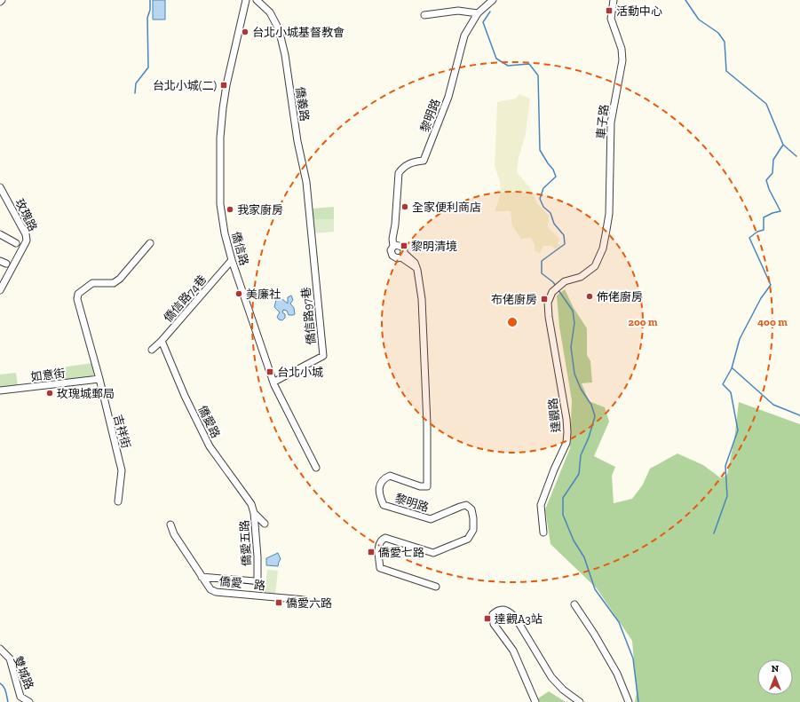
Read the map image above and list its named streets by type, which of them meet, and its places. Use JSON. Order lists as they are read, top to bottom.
{
  "streets": {
    "street": [
      "僑義路",
      "黎明路",
      "車子路",
      "玫瑰路",
      "僑信路",
      "僑信路74巷",
      "僑信路97巷",
      "如意街",
      "達觀路",
      "僑愛路",
      "吉祥街",
      "僑愛五路",
      "僑愛一路",
      "雙城路"
    ]
  },
  "crossings": [
    ["僑義路", "僑信路97巷"],
    ["車子路", "達觀路"],
    ["僑信路", "僑信路74巷"],
    ["僑信路", "僑信路97巷"],
    ["僑信路74巷", "僑愛路"],
    ["如意街", "吉祥街"],
    ["僑愛路", "僑愛五路"],
    ["僑愛五路", "僑愛一路"]
  ],
  "places": {
    "transit": [
      "活動中心",
      "台北小城(二)",
      "黎明清境",
      "布佬廚房",
      "台北小城",
      "僑愛七路",
      "僑愛六路",
      "達觀A3站"
    ],
    "other": [
      "台北小城基督教會",
      "全家便利商店",
      "我家廚房",
      "美廉社",
      "佈佬廚房",
      "玫瑰城郵局"
    ]
  },
  "north": "top",
  "rings": ["200 m", "400 m"]
}
